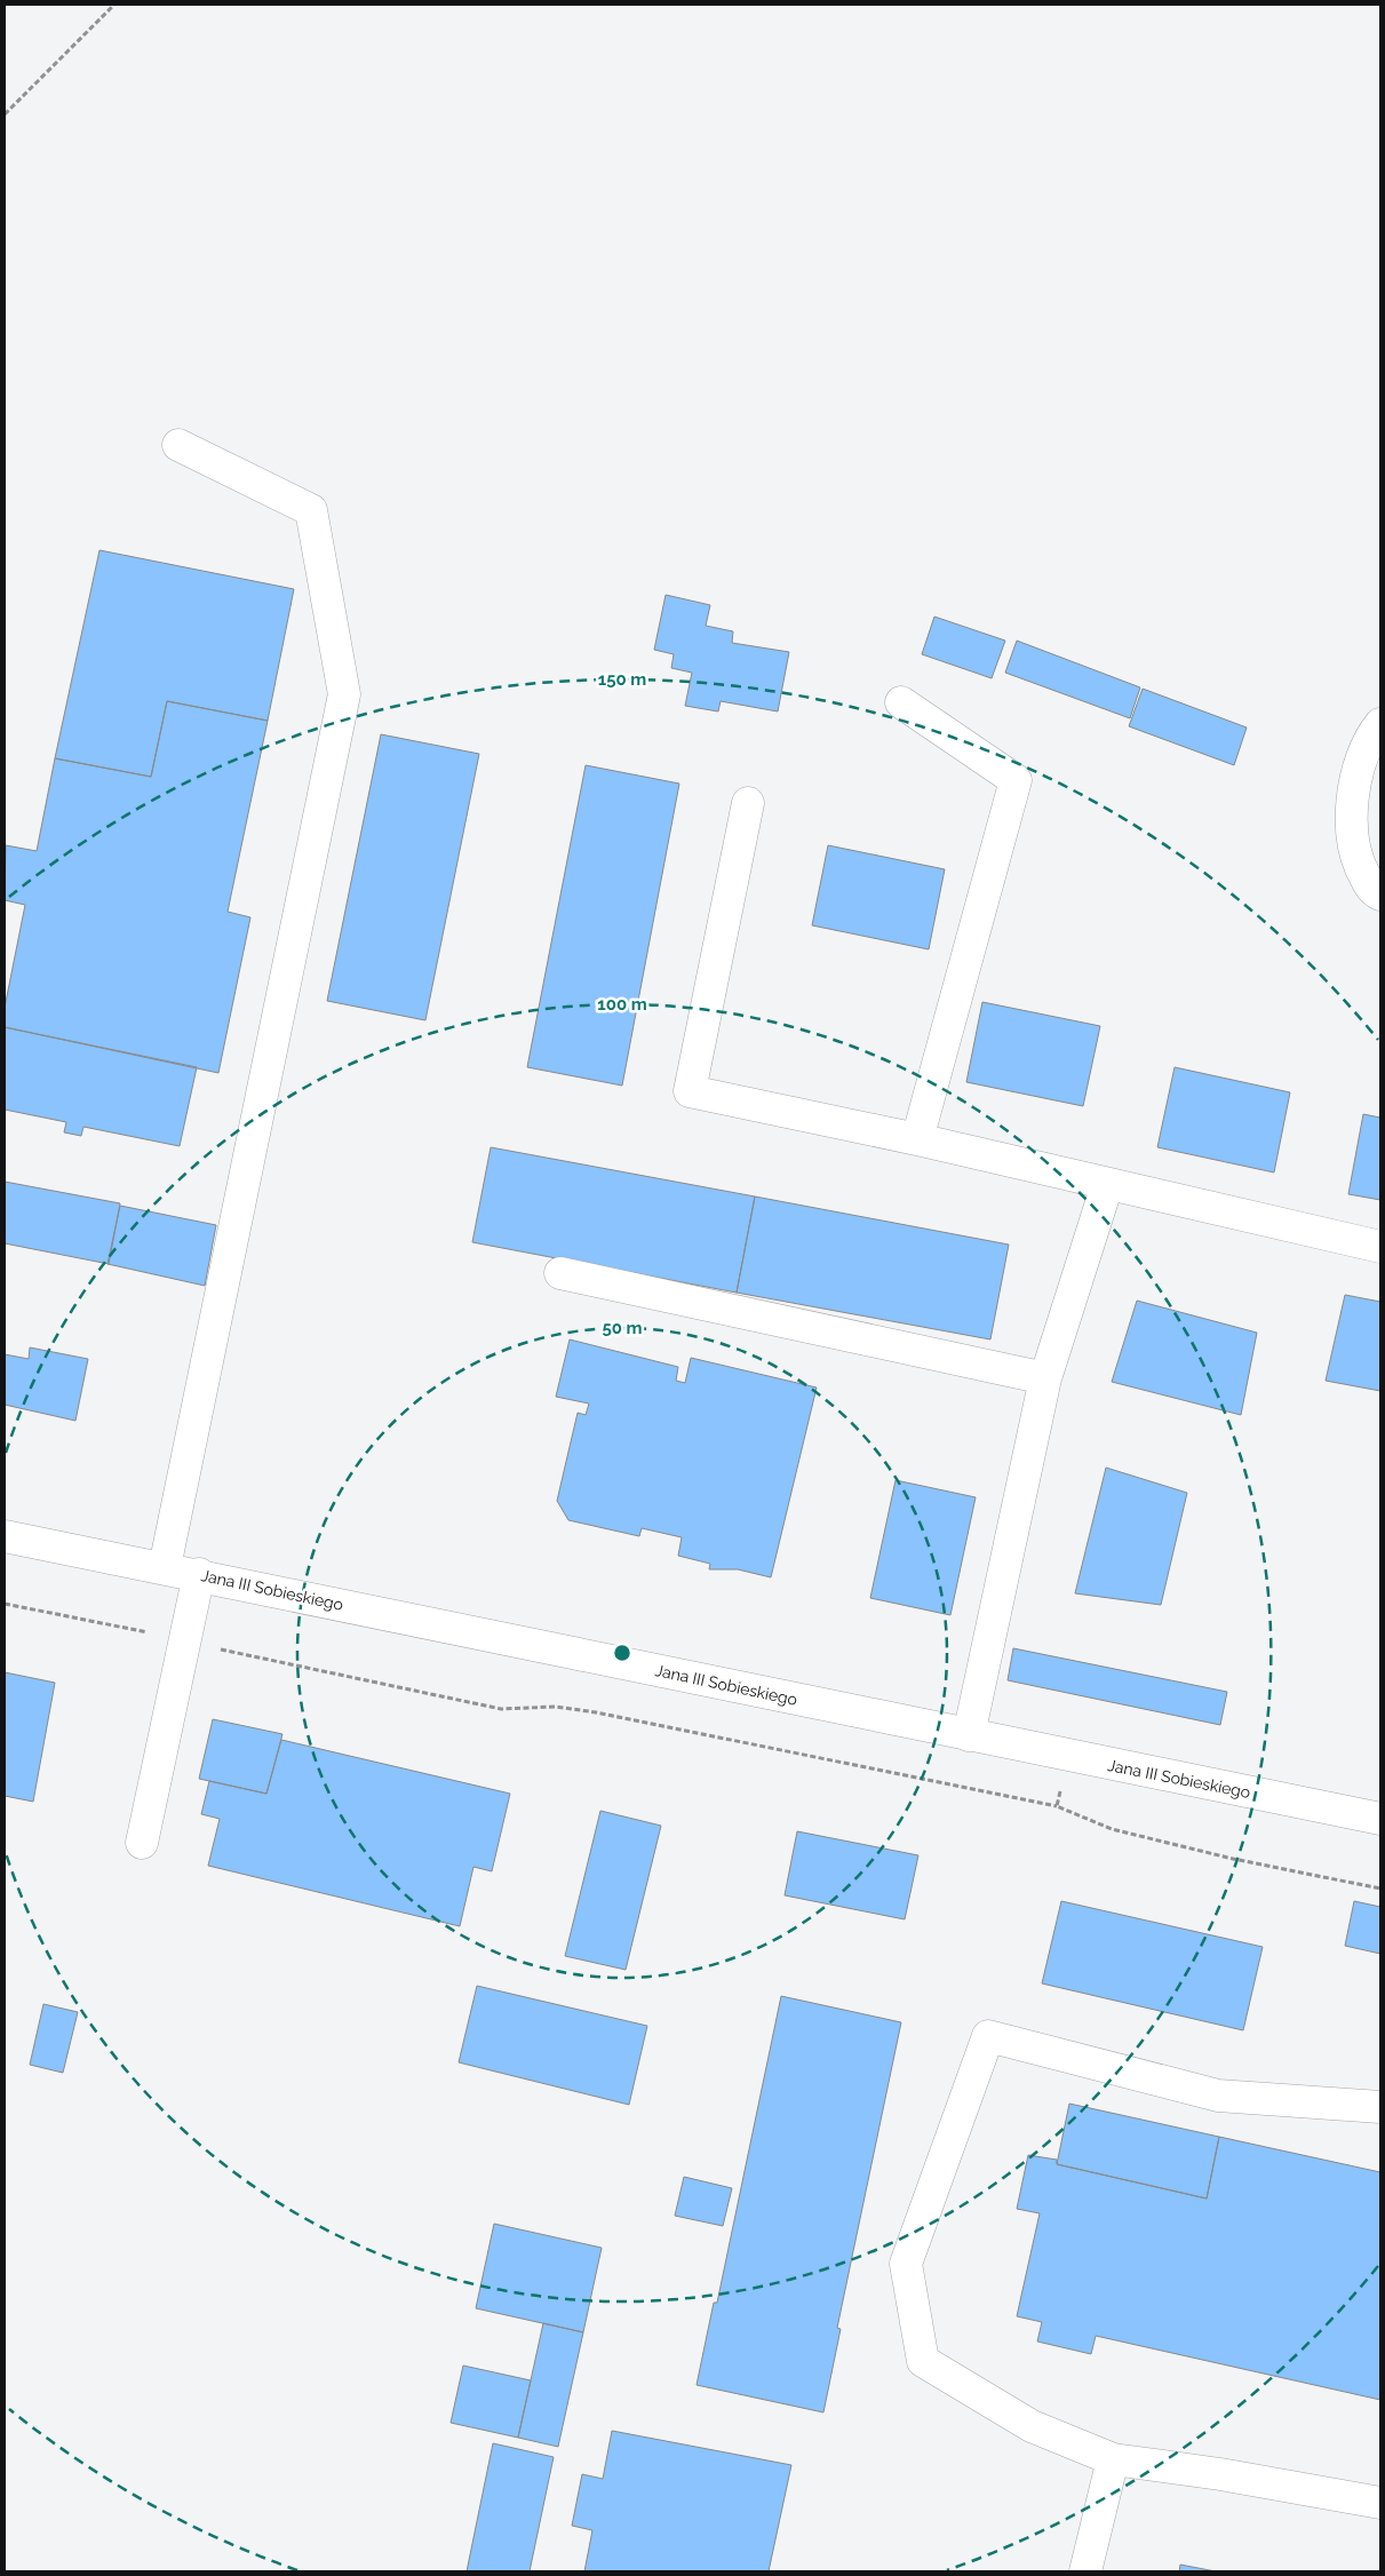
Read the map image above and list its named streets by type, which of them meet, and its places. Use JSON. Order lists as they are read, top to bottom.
{
  "streets": {
    "main road": ["Jana III Sobieskiego"]
  },
  "rings": ["150 m", "100 m", "50 m"]
}
